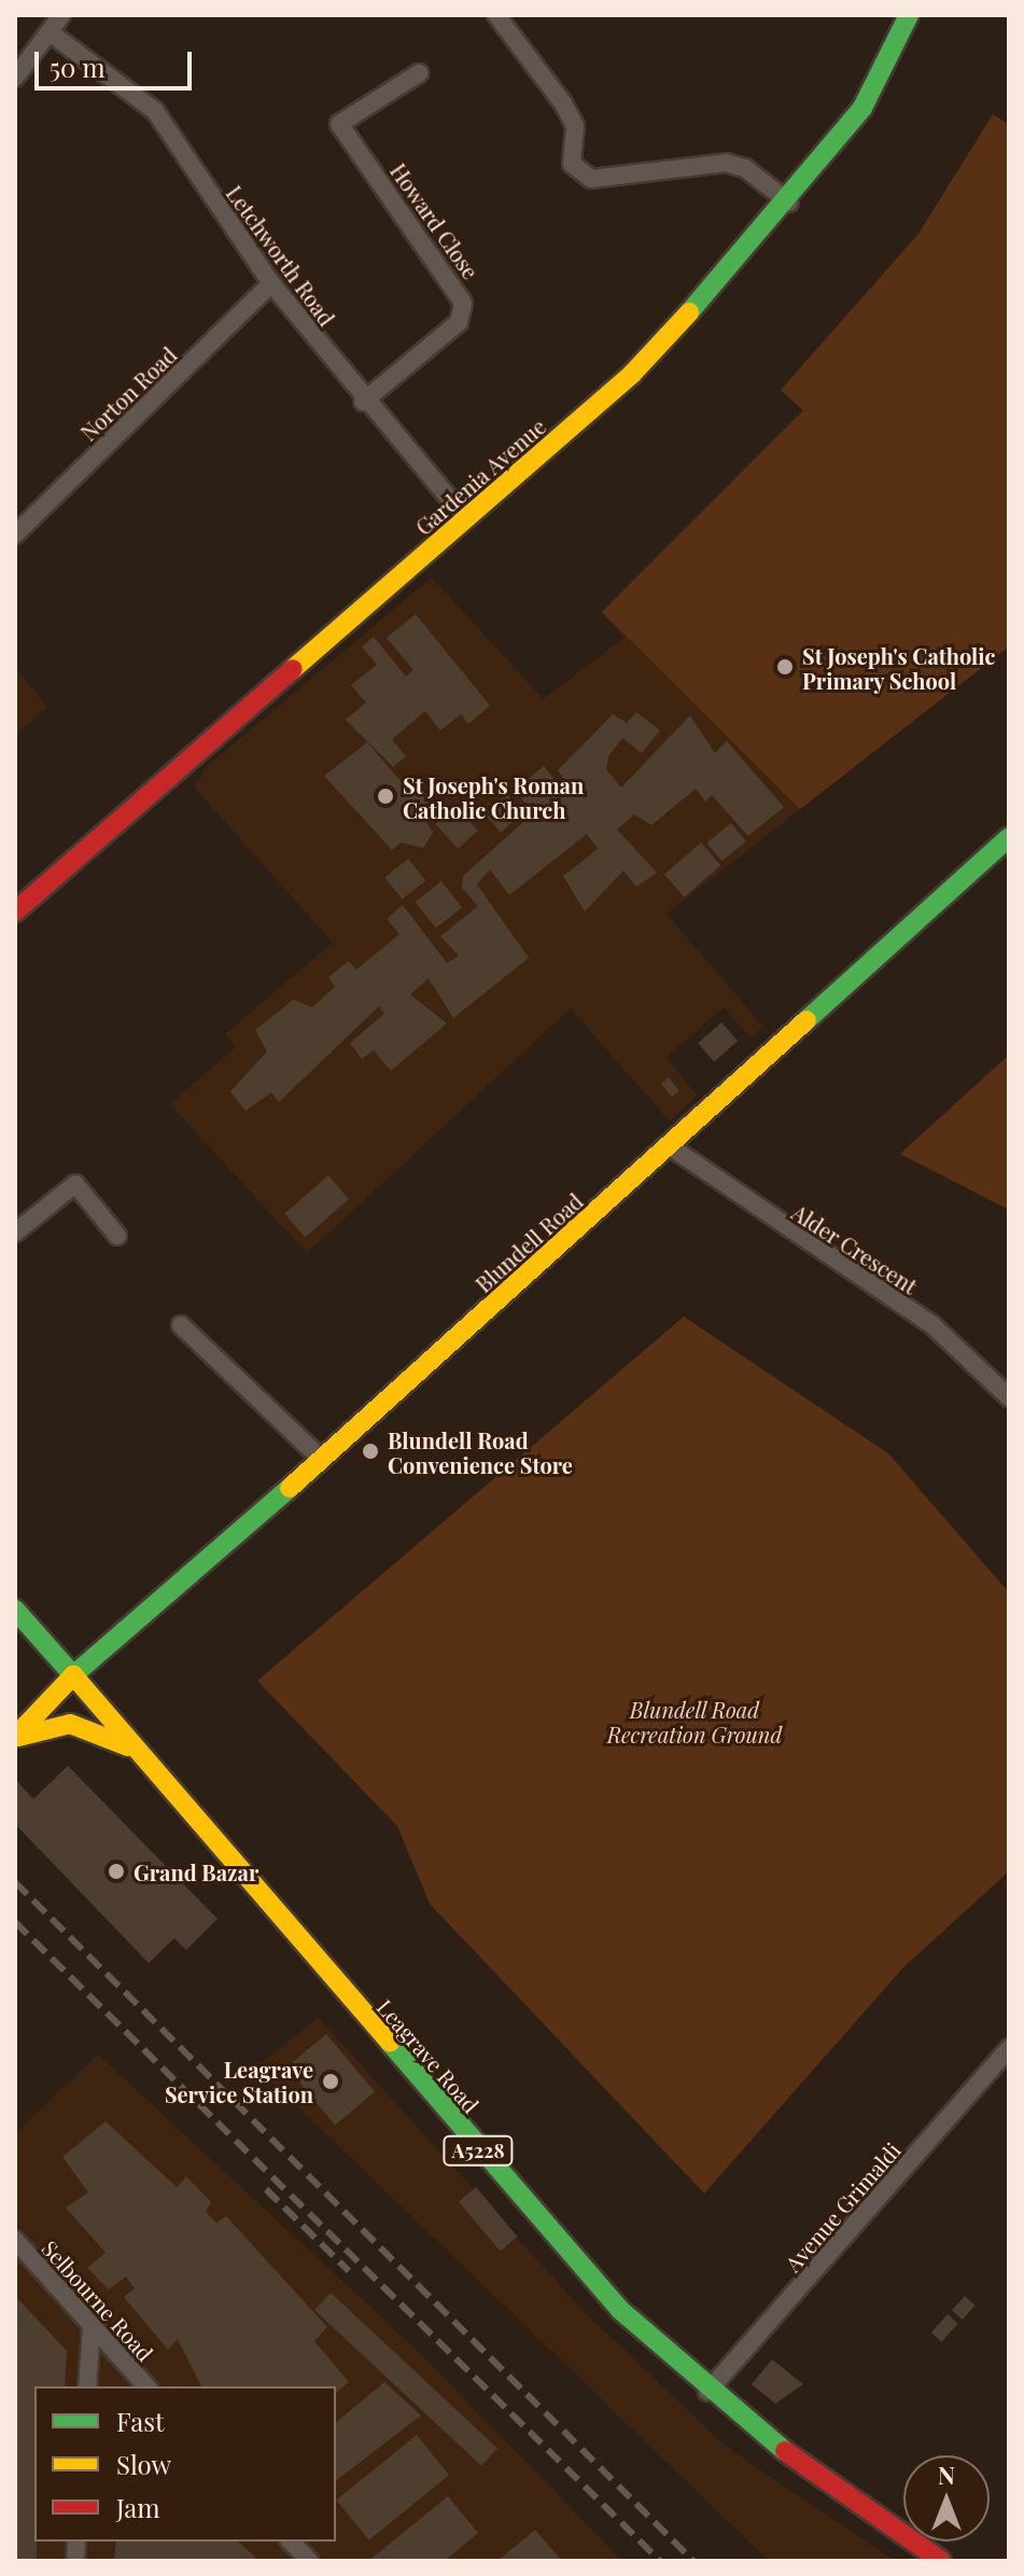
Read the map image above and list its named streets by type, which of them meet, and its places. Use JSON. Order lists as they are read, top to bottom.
{
  "streets": {
    "street": [
      "Howard Close",
      "Letchworth Road",
      "Norton Road",
      "Gardenia Avenue",
      "Blundell Road",
      "Alder Crescent",
      "Leagrave Road",
      "A5228",
      "Avenue Grimaldi",
      "Selbourne Road"
    ]
  },
  "crossings": [
    ["Howard Close", "Letchworth Road"],
    ["Letchworth Road", "Norton Road"],
    ["Letchworth Road", "Gardenia Avenue"],
    ["Blundell Road", "Alder Crescent"],
    ["Blundell Road", "Leagrave Road"],
    ["Leagrave Road", "Avenue Grimaldi"]
  ],
  "parks": ["Blundell Road Recreation Ground"],
  "places": [
    "St Joseph's Catholic Primary School",
    "St Joseph's Roman Catholic Church",
    "Blundell Road Convenience Store",
    "Grand Bazar",
    "Leagrave Service Station"
  ],
  "legend": ["Fast", "Slow", "Jam"],
  "scale_bar": "50 m",
  "north": "top"
}
